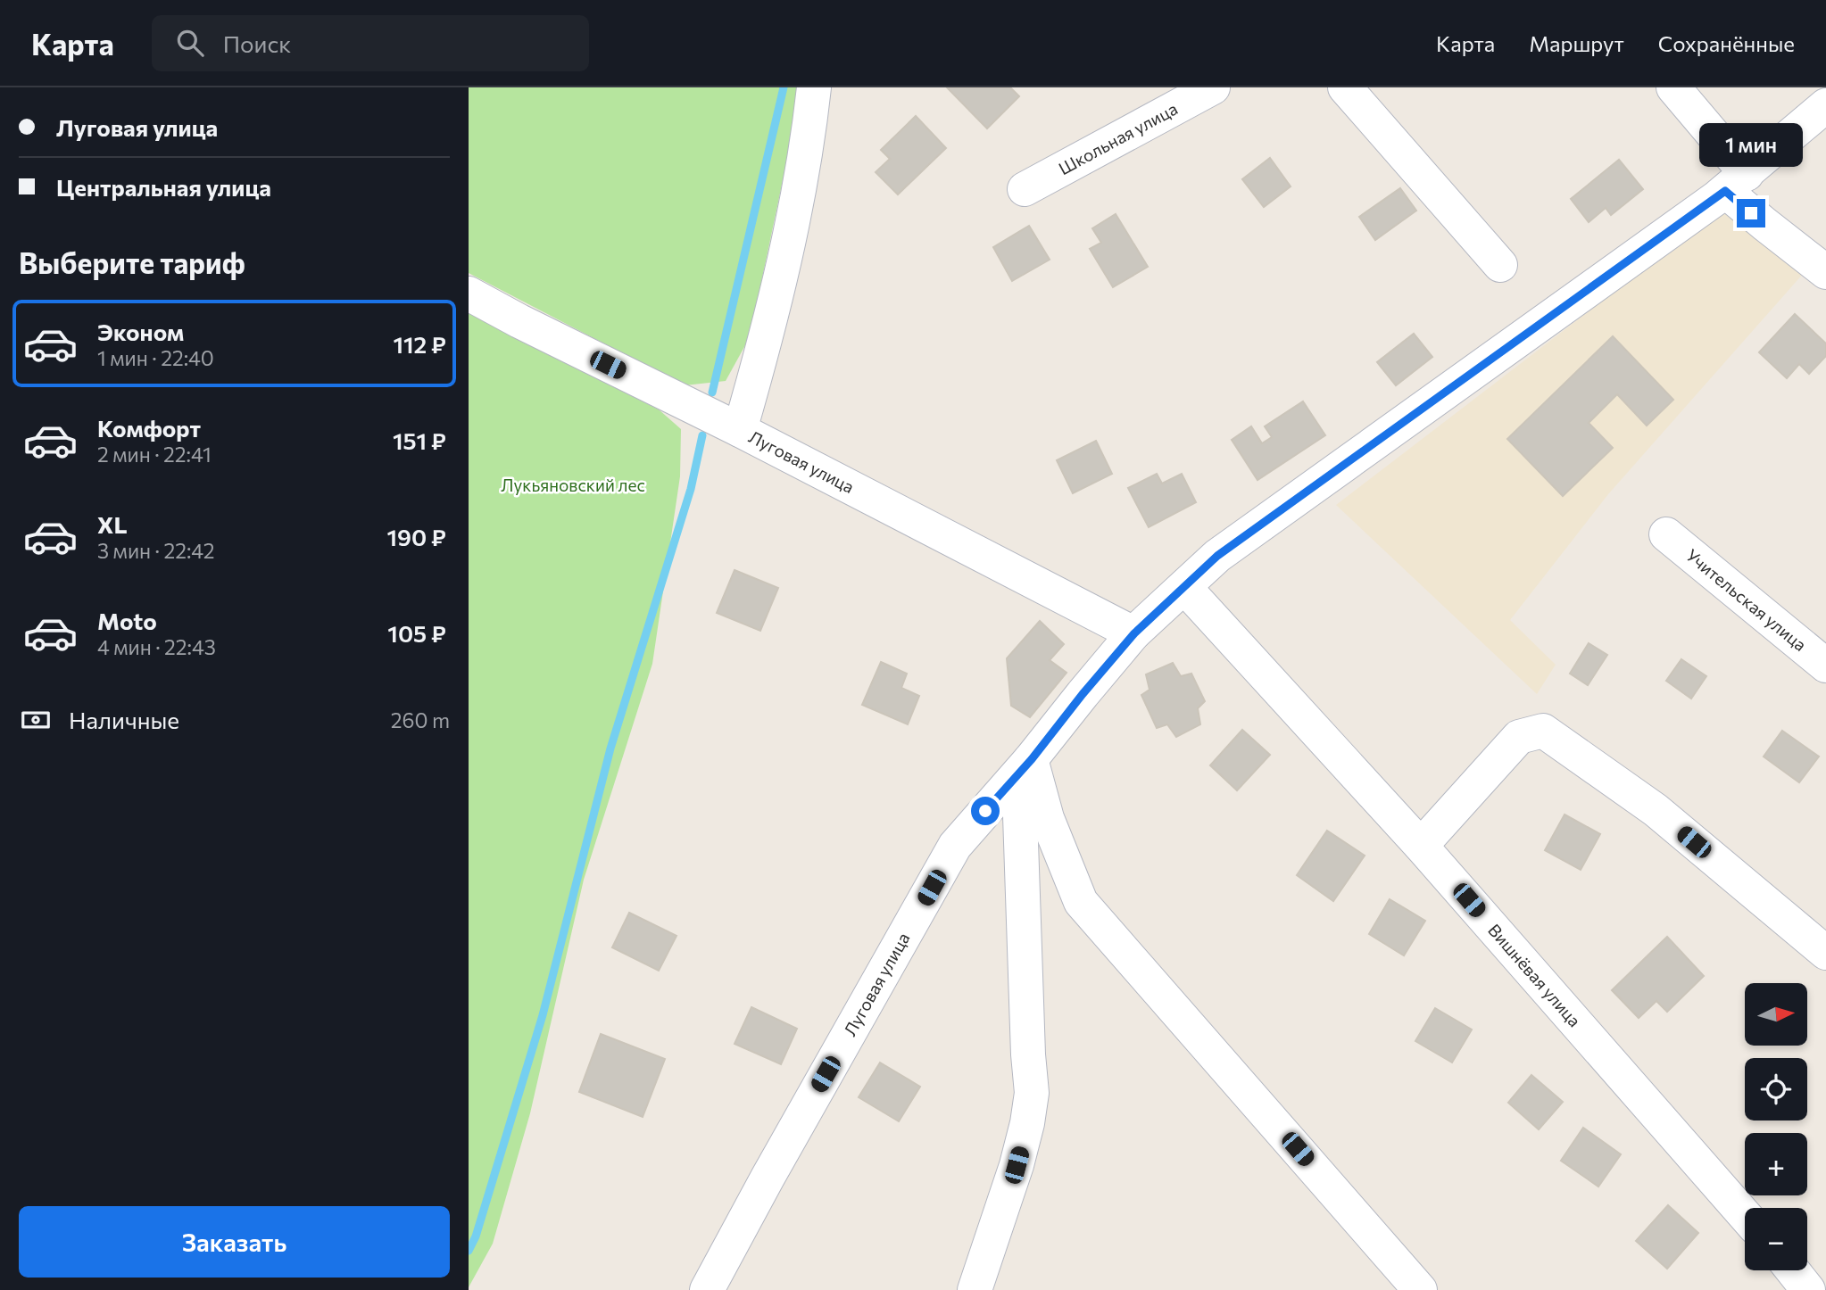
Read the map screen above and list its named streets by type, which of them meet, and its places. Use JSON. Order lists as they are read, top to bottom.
{
  "streets": {
    "street": [
      "Школьная улица",
      "Луговая улица",
      "Учительская улица",
      "Вишнёвая улица"
    ]
  },
  "crossings": [
    ["Луговая улица", "Вишнёвая улица"]
  ],
  "parks": ["Лукьяновский лес"],
  "north": "right",
  "page": {
    "header": "Карта",
    "search": "Поиск",
    "nav": ["Карта", "Маршрут", "Сохранённые"],
    "banner": ["Луговая улица", "Центральная улица"],
    "bubble": "1 мин",
    "heading": "Выберите тариф",
    "list": [
      {
        "name": "Эконом",
        "note": "1 мин · 22:40",
        "value": "112 ₽"
      },
      {
        "name": "Комфорт",
        "note": "2 мин · 22:41",
        "value": "151 ₽"
      },
      {
        "name": "XL",
        "note": "3 мин · 22:42",
        "value": "190 ₽"
      },
      {
        "name": "Moto",
        "note": "4 мин · 22:43",
        "value": "105 ₽"
      }
    ],
    "pay": ["Наличные", "260 m"],
    "map_buttons": ["+", "−"],
    "buttons": "Заказать"
  }
}
